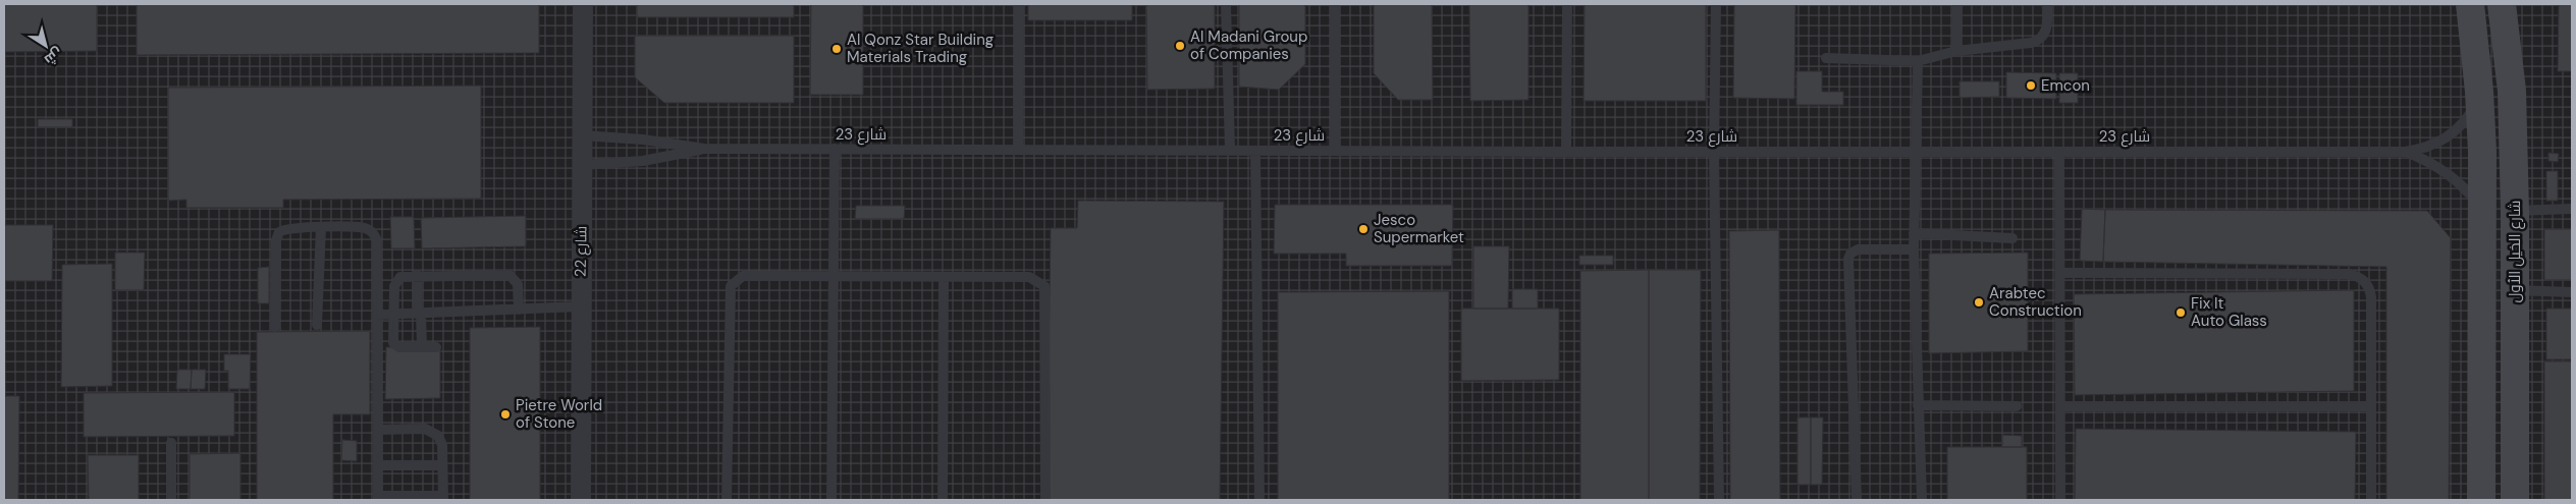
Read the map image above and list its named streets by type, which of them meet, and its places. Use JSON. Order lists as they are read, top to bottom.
{
  "streets": {
    "main road": ["شارع الخيل الأول"],
    "street": ["شارع 22"],
    "lane": ["شارع 23"]
  },
  "crossings": [
    ["شارع 23", "شارع 22"]
  ],
  "places": [
    "Al Madani Group of Companies",
    "Al Qonz Star Building Materials Trading",
    "Emcon",
    "Jesco Supermarket",
    "Arabtec Construction",
    "Fix It Auto Glass",
    "Pietre World of Stone"
  ],
  "north": "bottom right"
}
